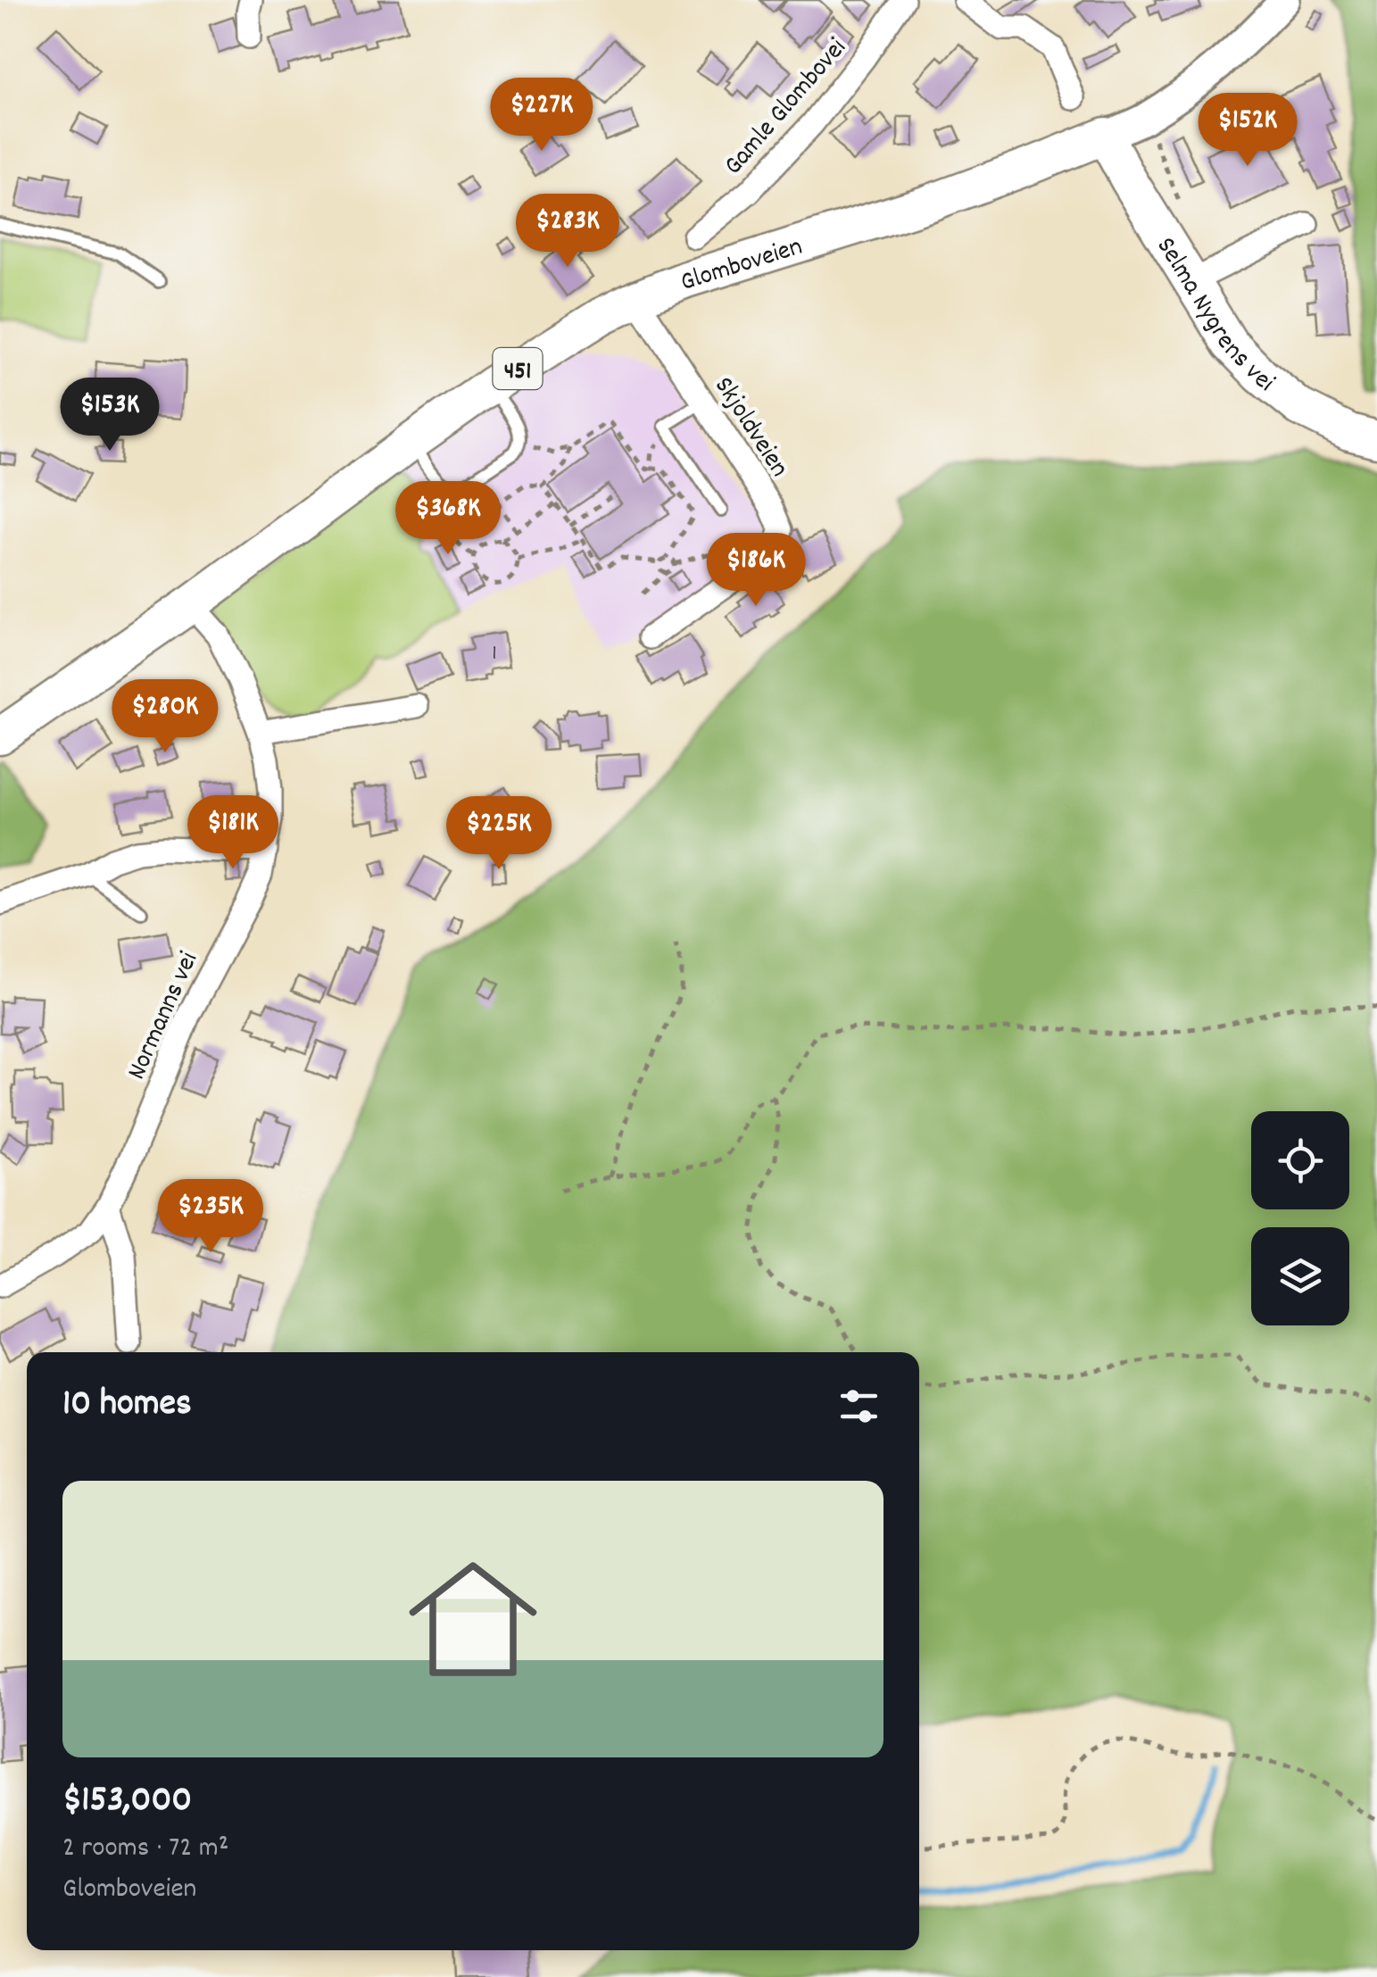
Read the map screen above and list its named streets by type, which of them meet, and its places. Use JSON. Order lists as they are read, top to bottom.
{
  "streets": {
    "main road": ["Glomboveien", "Selma Nygrens vei", "451"],
    "street": ["Gamle Glombovei", "Skjoldveien", "Normanns vei"]
  },
  "crossings": [
    ["Glomboveien", "Selma Nygrens vei"],
    ["Glomboveien", "Skjoldveien"],
    ["Glomboveien", "Normanns vei"]
  ],
  "house_numbers": ["1"],
  "page": {
    "price": [
      "$227K",
      "$152K",
      "$283K",
      "$153K",
      "$368K",
      "$186K",
      "$280K",
      "$181K",
      "$225K",
      "$235K"
    ],
    "heading": "10 homes",
    "list": [
      {
        "name": "$153,000",
        "note": "2 rooms · 72 m² · Glomboveien"
      }
    ]
  }
}
